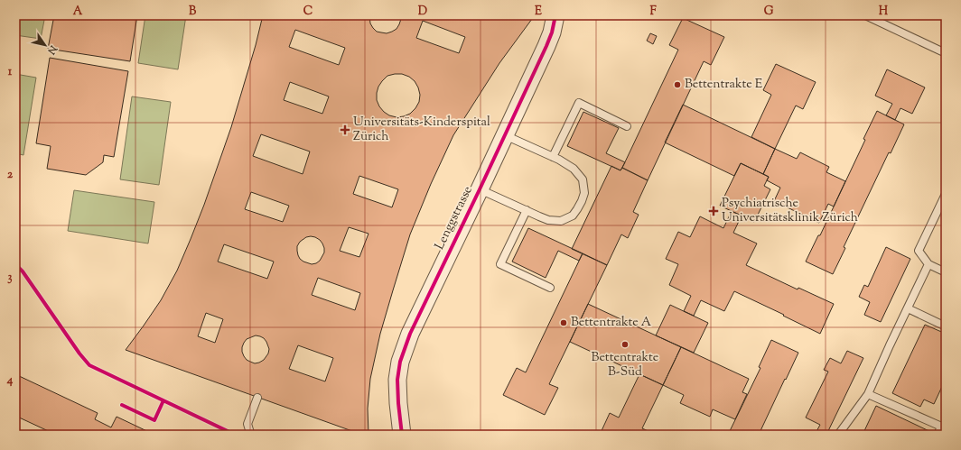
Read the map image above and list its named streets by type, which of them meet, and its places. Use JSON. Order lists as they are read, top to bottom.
{
  "streets": {
    "street": ["Lenggstrasse"]
  },
  "places": {
    "other": ["Bettentrakte E", "Bettentrakte A", "Bettentrakte B-Süd"],
    "health": ["Universitäts-Kinderspital Zürich", "Psychiatrische Universitätsklinik Zürich"]
  },
  "north": "bottom right",
  "grid": {
    "columns": [
      "A",
      "B",
      "C",
      "D",
      "E",
      "F",
      "G",
      "H"
    ],
    "rows": [
      "1",
      "2",
      "3",
      "4"
    ]
  }
}
